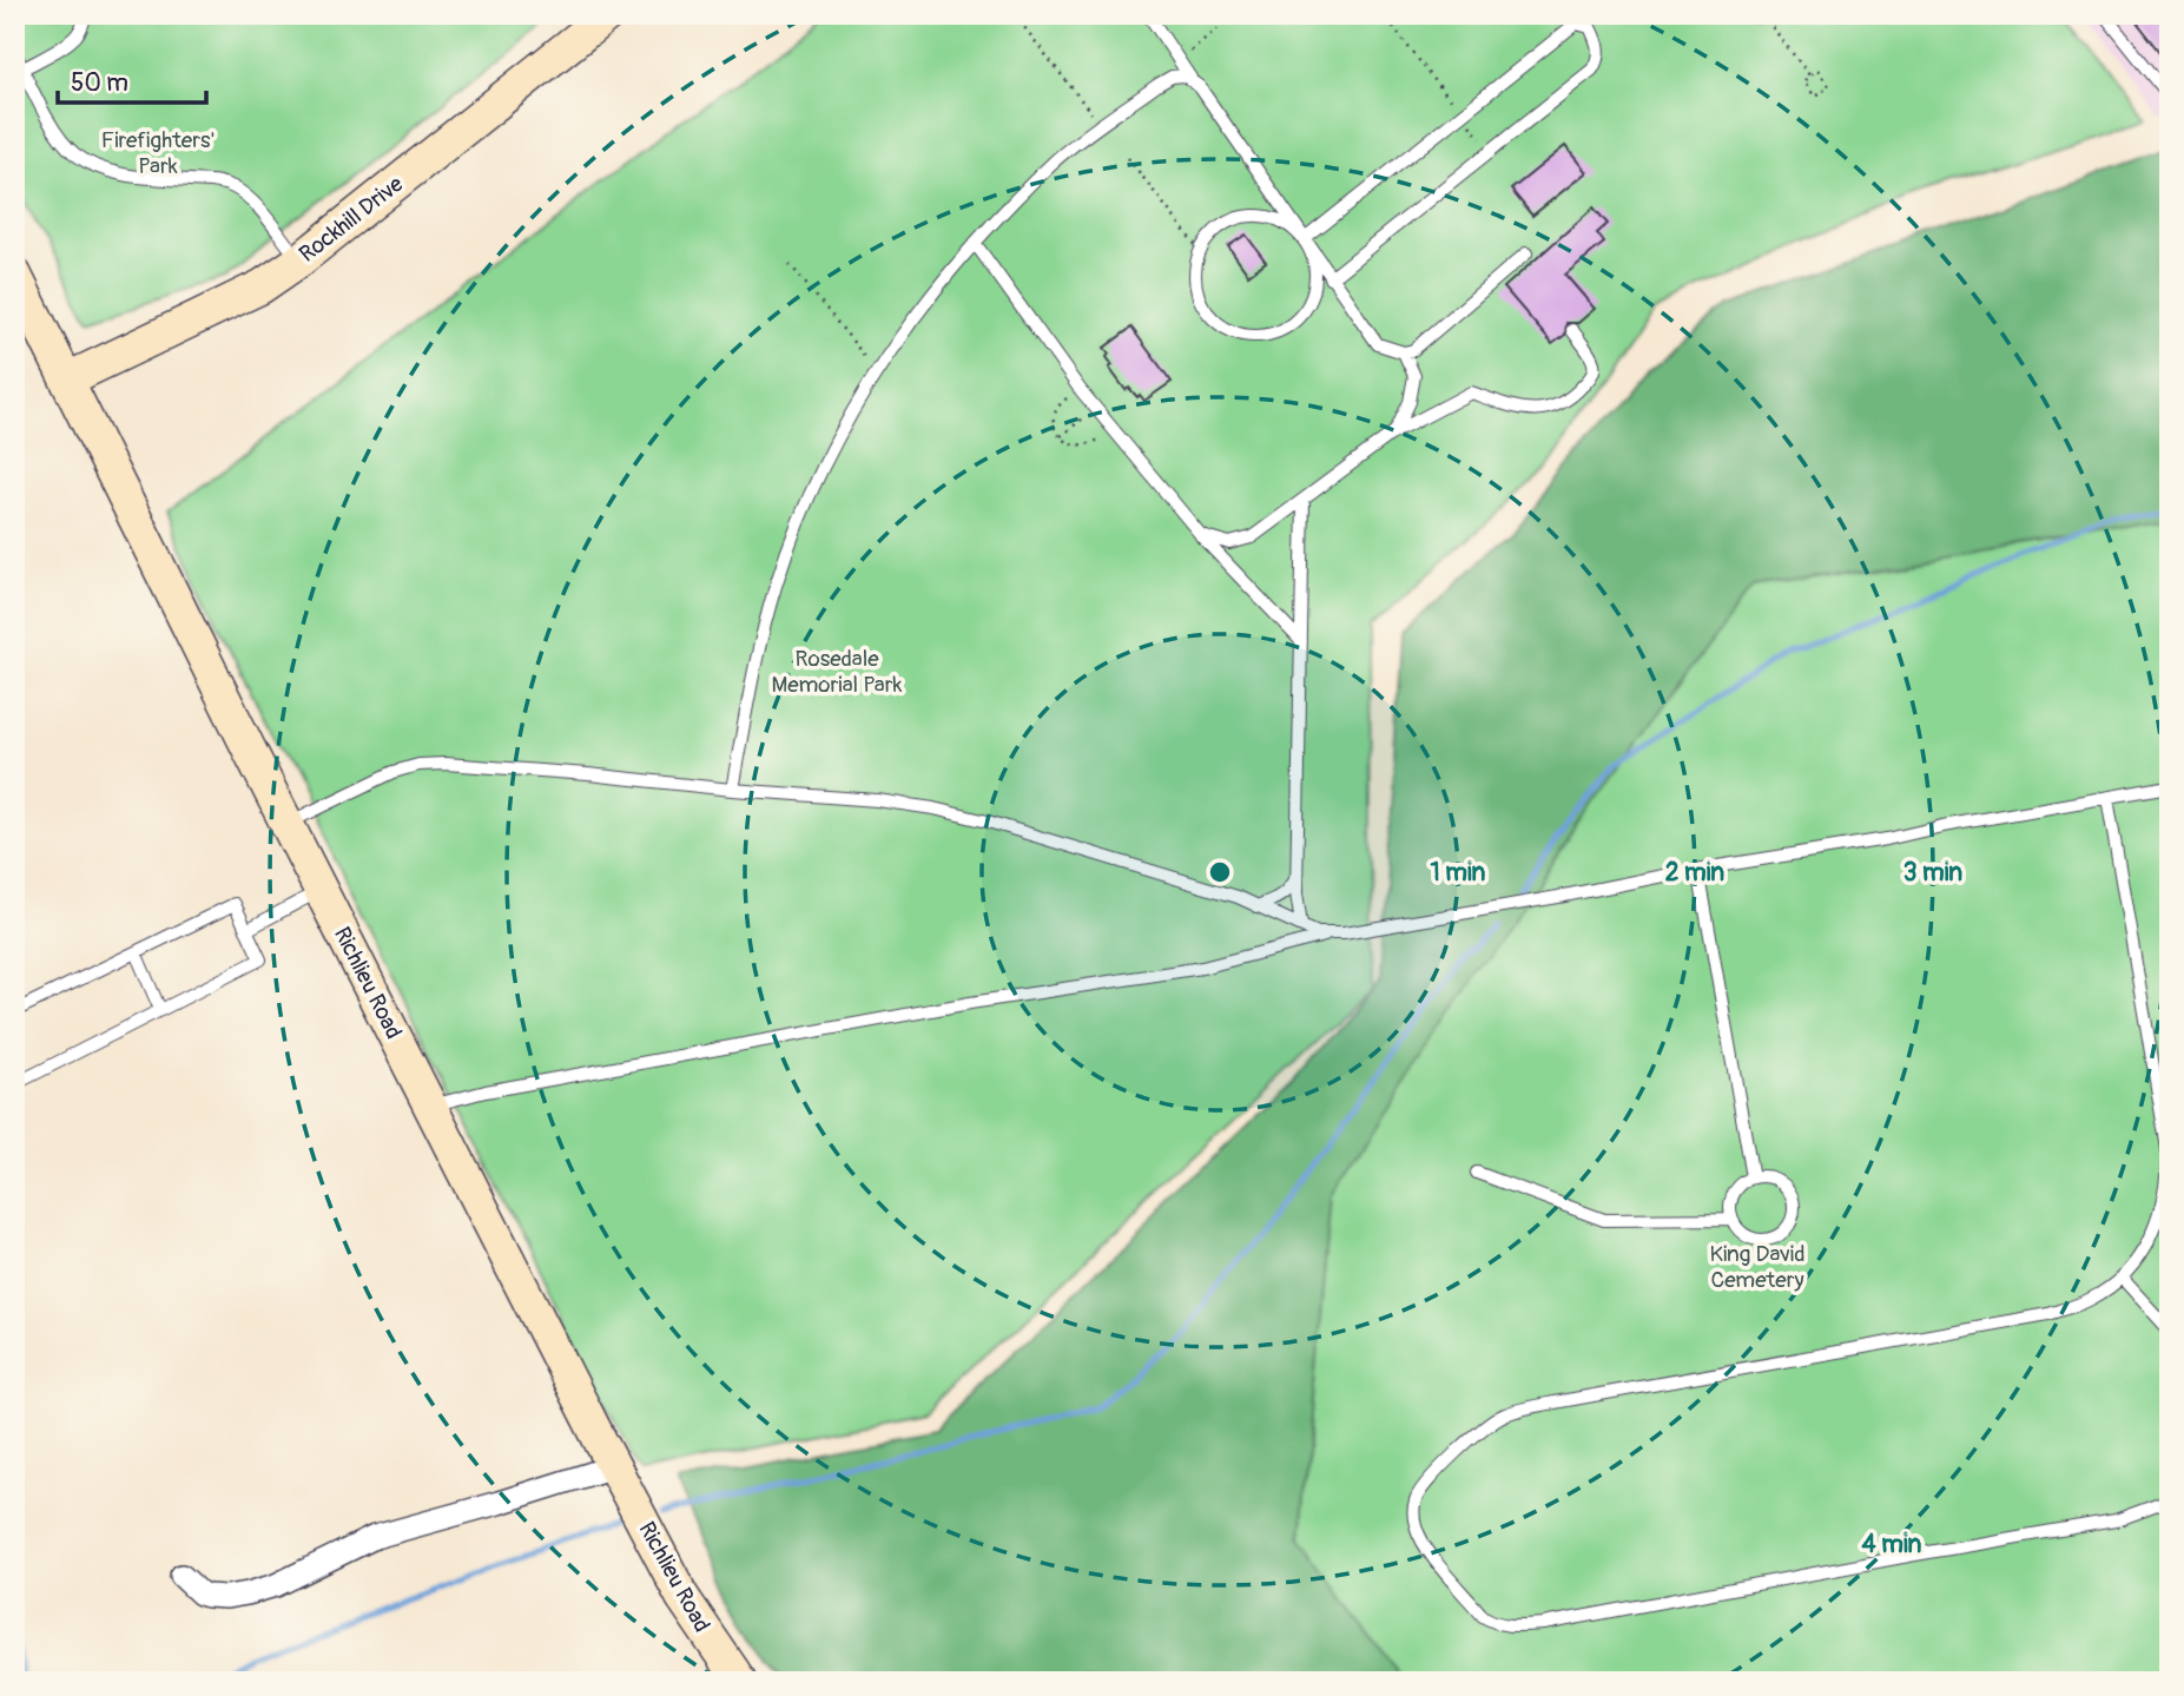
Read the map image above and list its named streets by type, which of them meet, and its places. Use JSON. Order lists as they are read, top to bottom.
{
  "streets": {
    "main road": ["Rockhill Drive", "Richlieu Road"]
  },
  "crossings": [
    ["Rockhill Drive", "Richlieu Road"]
  ],
  "parks": ["Firefighters' Park", "Rosedale Memorial Park", "King David Cemetery"],
  "scale_bar": "50 m",
  "rings": [
    "1 min",
    "2 min",
    "3 min",
    "4 min"
  ]
}
